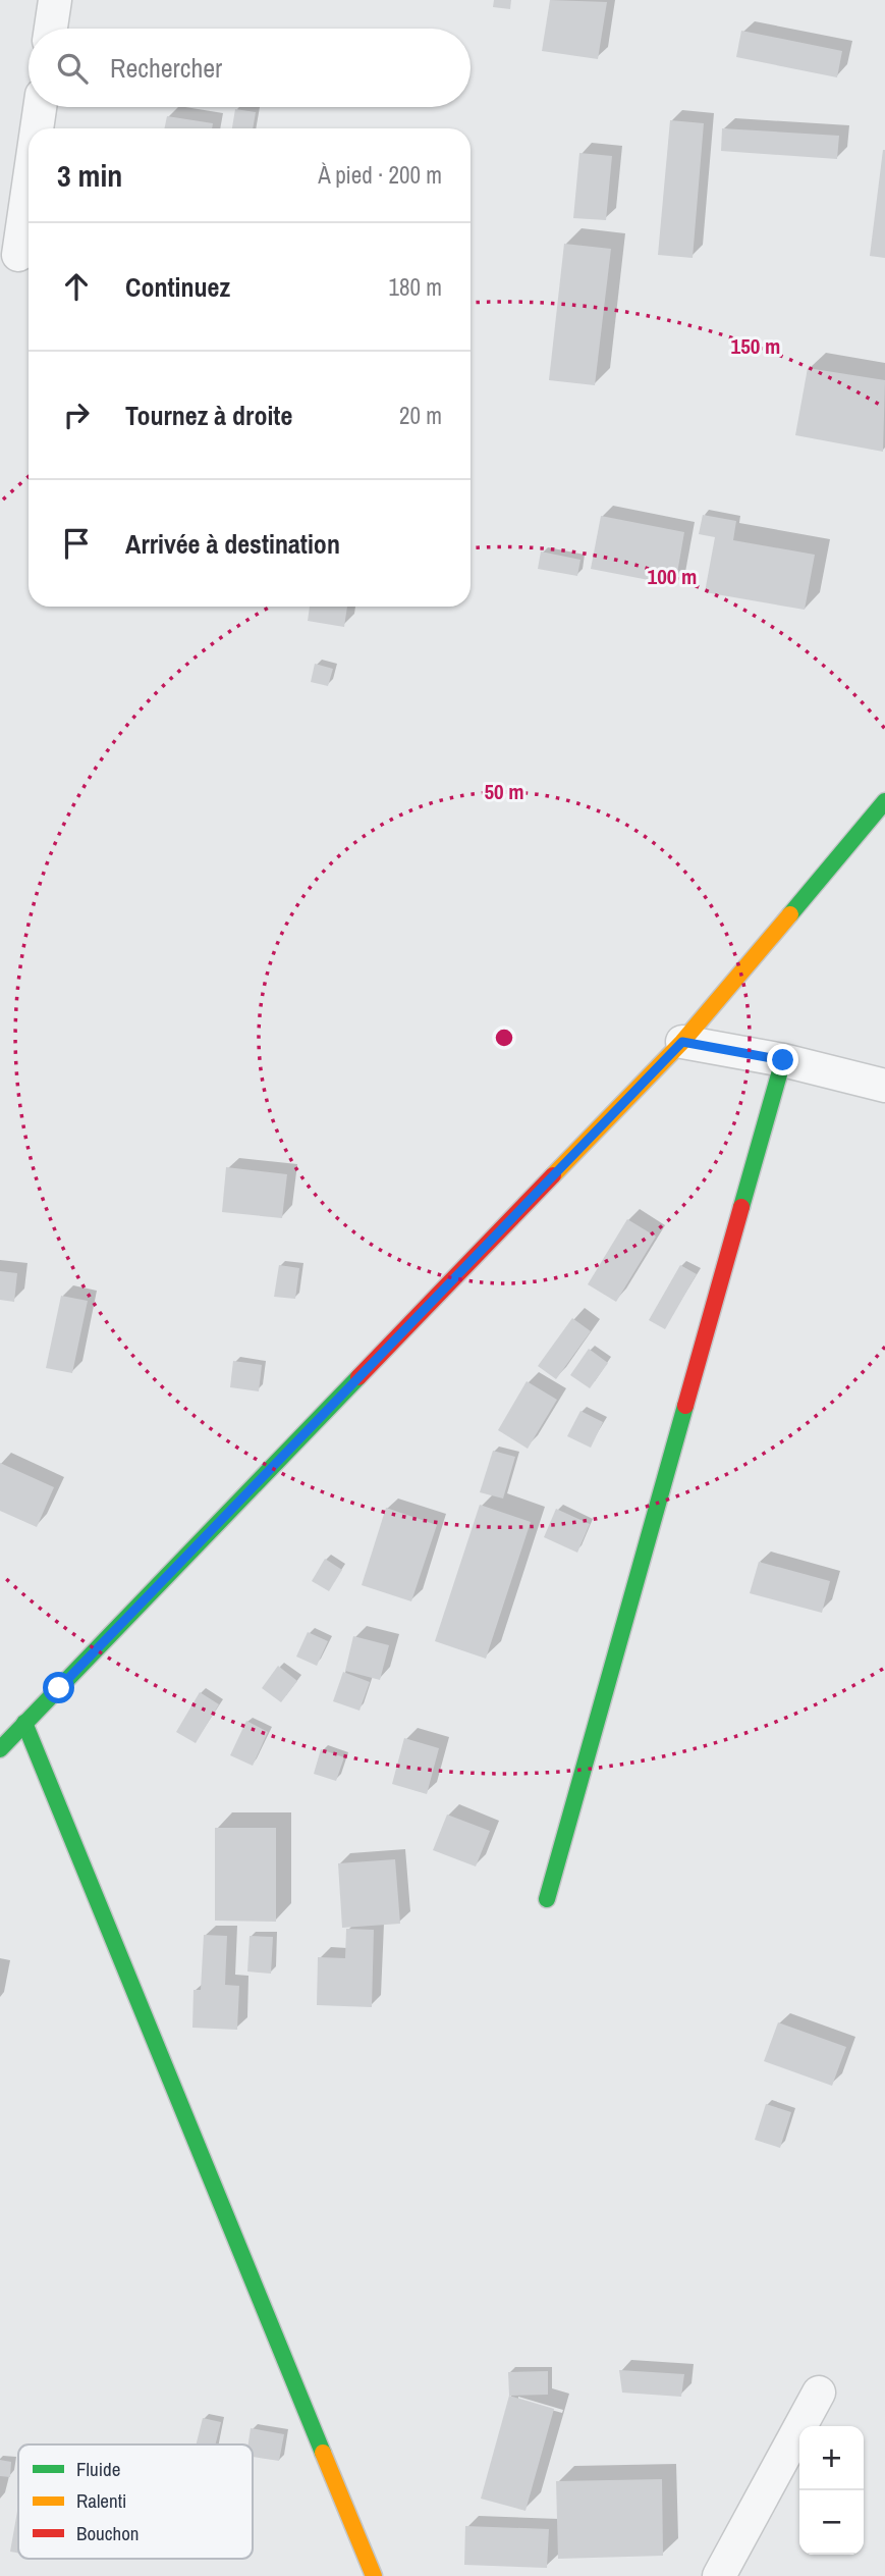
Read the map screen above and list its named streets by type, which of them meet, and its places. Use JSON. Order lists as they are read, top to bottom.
{
  "legend": ["Fluide", "Ralenti", "Bouchon"],
  "page": {
    "search": "Rechercher",
    "heading": ["3 min", "À pied · 200 m"],
    "list": [
      ["Continuez", "180 m"],
      ["Tournez à droite", "20 m"],
      "Arrivée à destination"
    ],
    "map_buttons": ["+", "−"]
  },
  "rings": ["150 m", "100 m", "50 m"]
}
